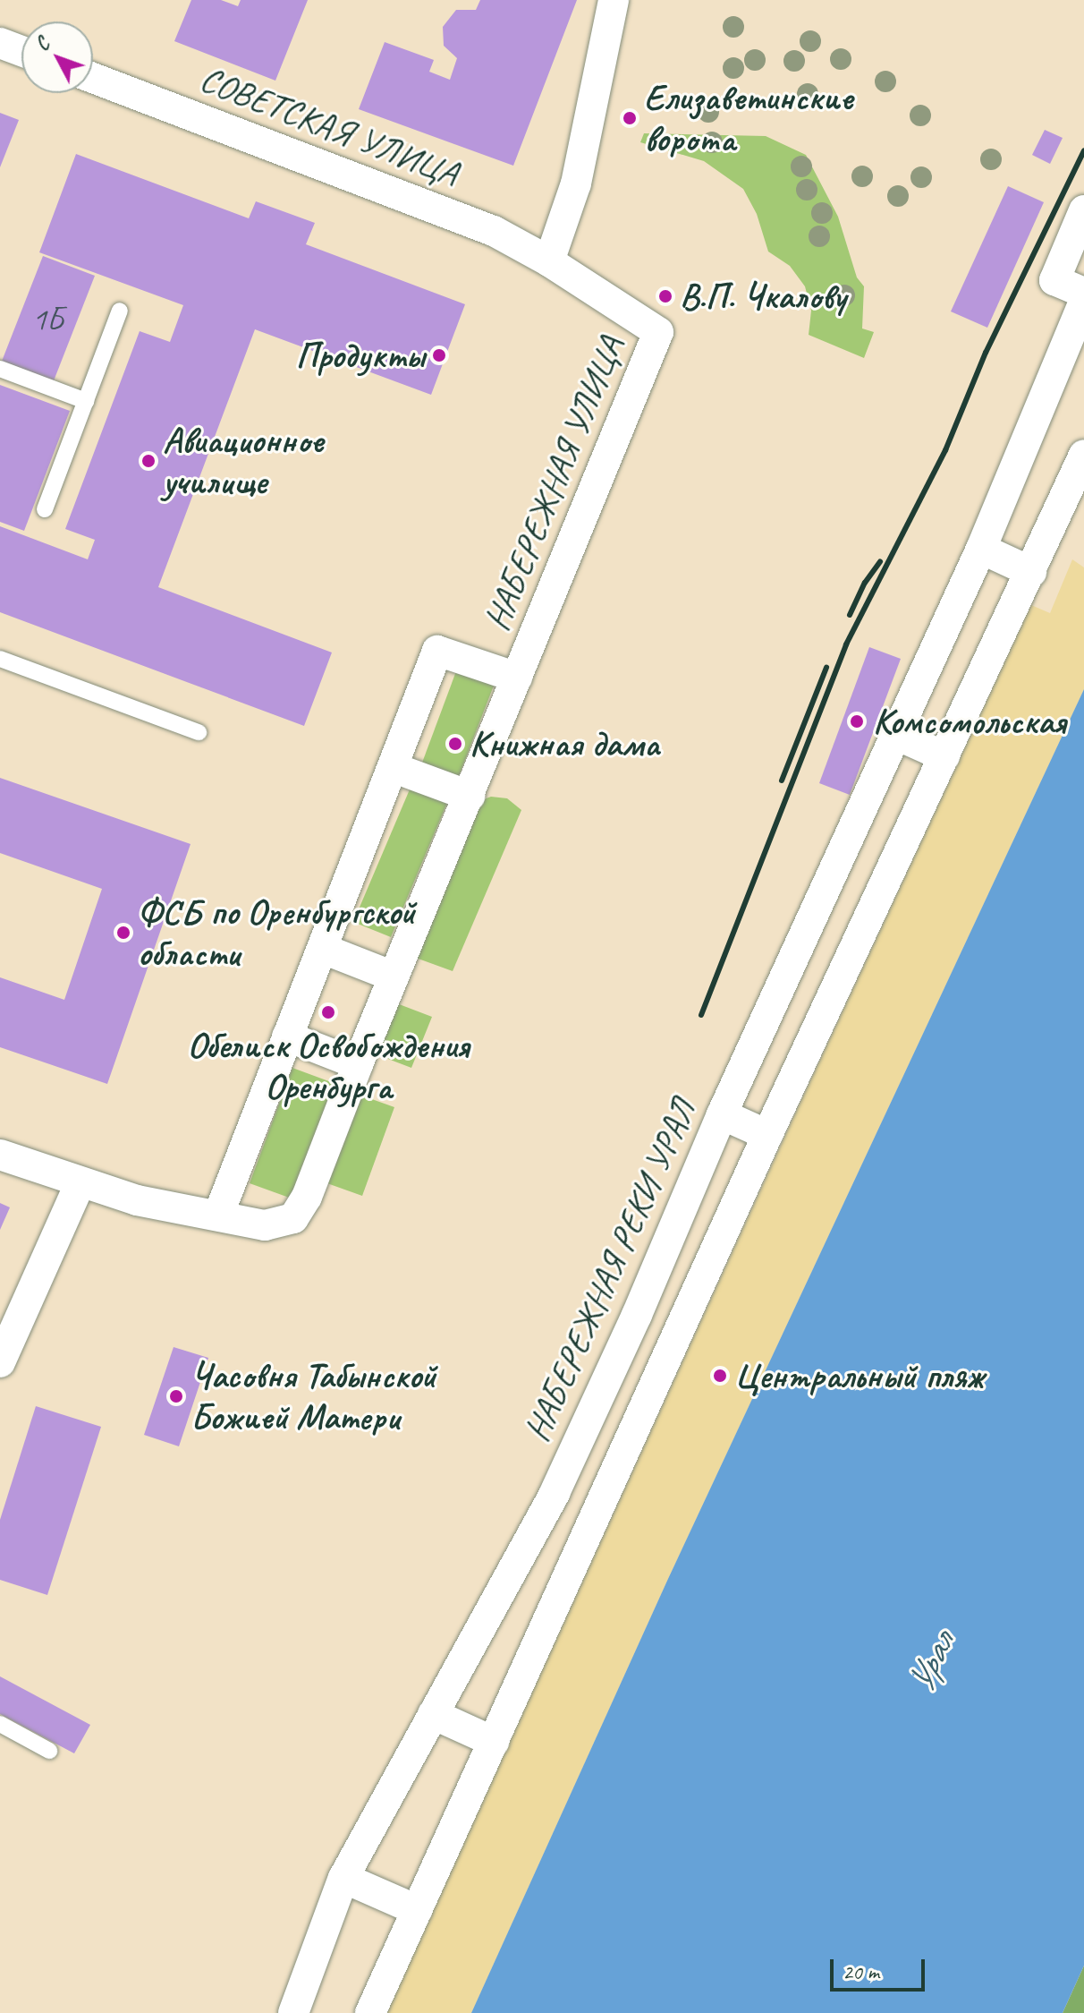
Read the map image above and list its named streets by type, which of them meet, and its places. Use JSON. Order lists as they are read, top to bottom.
{
  "streets": {
    "street": ["СОВЕТСКАЯ УЛИЦА", "НАБЕРЕЖНАЯ УЛИЦА", "НАБЕРЕЖНАЯ РЕКИ УРАЛ"]
  },
  "crossings": [
    ["СОВЕТСКАЯ УЛИЦА", "НАБЕРЕЖНАЯ УЛИЦА"]
  ],
  "water": ["Урал"],
  "places": [
    "Елизаветинские ворота",
    "В.П. Чкалову",
    "Продукты",
    "Авиационное училище",
    "Комсомольская",
    "Книжная дама",
    "ФСБ по Оренбургской области",
    "Обелиск Освобождения Оренбурга",
    "Центральный пляж",
    "Часовня Табынской Божией Матери"
  ],
  "house_numbers": ["1Б"],
  "scale_bar": "20 m",
  "north": "top left"
}
